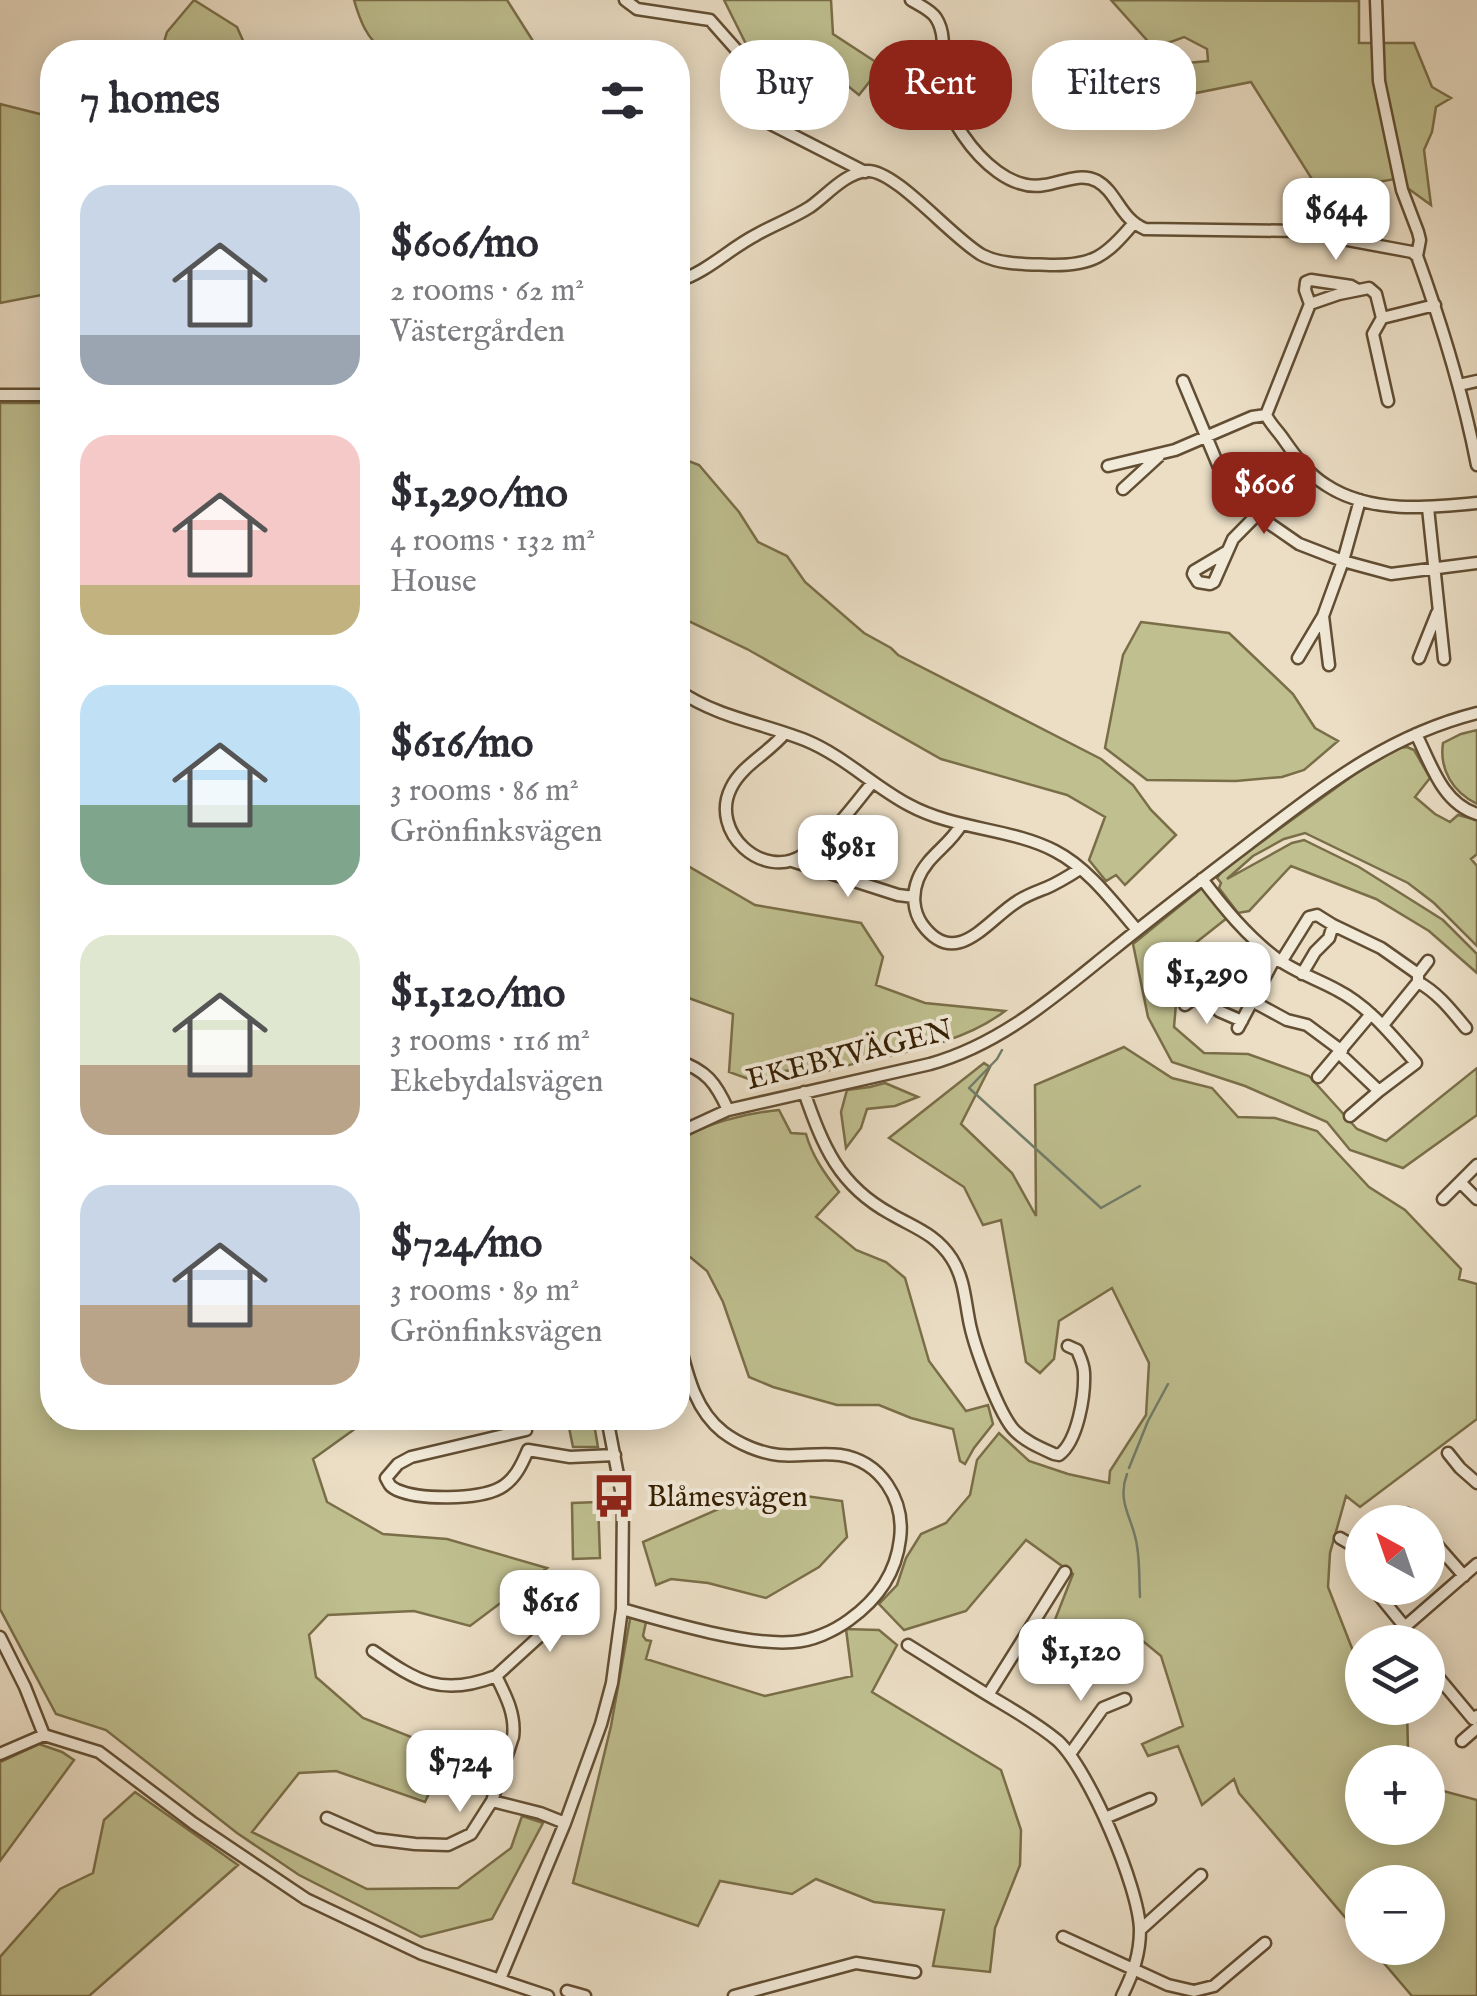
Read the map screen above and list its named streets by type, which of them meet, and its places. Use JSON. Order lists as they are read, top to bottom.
{
  "streets": {
    "street": ["EKEBYVÄGEN"]
  },
  "places": {
    "bus stop": ["Blåmesvägen"]
  },
  "north": "top left",
  "page": {
    "chip": ["Buy", "Rent", "Filters"],
    "heading": "7 homes",
    "list": [
      {
        "name": "$606/mo",
        "note": "2 rooms · 62 m² · Västergården"
      },
      {
        "name": "$1,290/mo",
        "note": "4 rooms · 132 m² · House"
      },
      {
        "name": "$616/mo",
        "note": "3 rooms · 86 m² · Grönfinksvägen"
      },
      {
        "name": "$1,120/mo",
        "note": "3 rooms · 116 m² · Ekebydalsvägen"
      },
      {
        "name": "$724/mo",
        "note": "3 rooms · 89 m² · Grönfinksvägen"
      }
    ],
    "price": [
      "$644",
      "$606",
      "$981",
      "$1,290",
      "$616",
      "$1,120",
      "$724"
    ],
    "map_buttons": ["+", "−"]
  }
}
